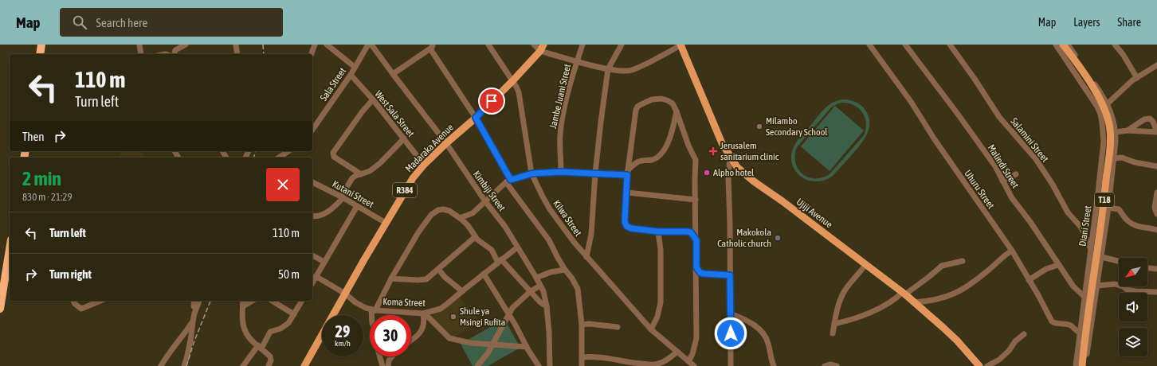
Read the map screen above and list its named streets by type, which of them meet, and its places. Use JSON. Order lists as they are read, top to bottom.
{
  "streets": {
    "main road": [
      "Madaraka Avenue",
      "R384",
      "T18",
      "Ujiji Avenue"
    ],
    "street": [
      "Sala Street",
      "Jambe Juani Street",
      "West Sala Street",
      "Salamini Street",
      "Malindi Street",
      "Uhuru Street",
      "Kimbiji Street",
      "Kutani Street",
      "Kilwa Street",
      "Diani Street",
      "Koma Street"
    ]
  },
  "crossings": [
    ["Sala Street", "West Sala Street"],
    ["West Sala Street", "Madaraka Avenue"],
    ["Salamini Street", "Diani Street"],
    ["Madaraka Avenue", "Kimbiji Street"],
    ["Madaraka Avenue", "Kutani Street"],
    ["Madaraka Avenue", "Kilwa Street"],
    ["Madaraka Avenue", "Koma Street"],
    ["Malindi Street", "Diani Street"],
    ["Uhuru Street", "Diani Street"],
    ["Kimbiji Street", "Koma Street"]
  ],
  "places": {
    "other": [
      "Milambo Secondary School",
      "Alpho hotel",
      "Makokola Catholic church",
      "Shule ya Msingi Rufita"
    ],
    "health": ["Jerusalem sanitarium clinic"]
  },
  "north": "bottom left",
  "page": {
    "header": "Map",
    "search": "Search here",
    "nav": ["Map", "Layers", "Share"],
    "turn": ["110 m", "Turn left"],
    "then": "Then",
    "heading": ["2 min", "830 m · 21:29"],
    "list": [
      {
        "name": "Turn left",
        "value": "110 m"
      },
      {
        "name": "Turn right",
        "value": "50 m"
      }
    ],
    "speed": "29 km/h",
    "limit": "30"
  }
}
